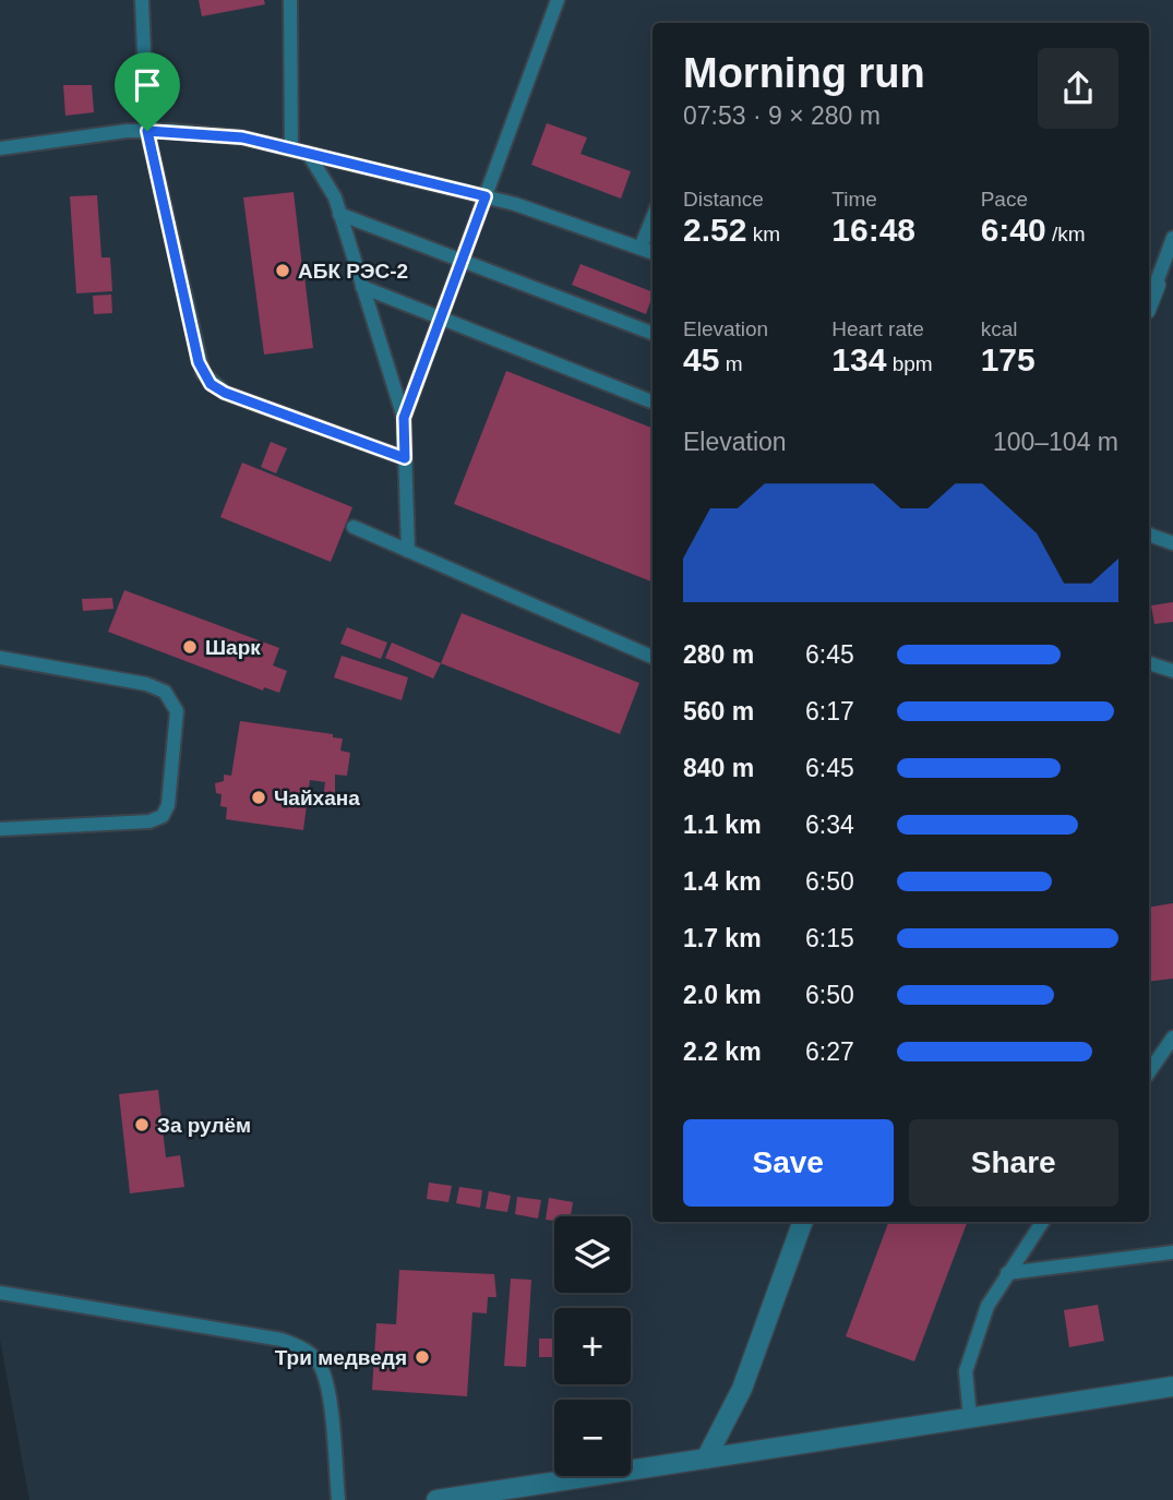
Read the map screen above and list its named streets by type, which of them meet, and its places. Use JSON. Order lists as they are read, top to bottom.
{
  "places": [
    "АБК РЭС-2",
    "Шарк",
    "Чайхана",
    "За рулём",
    "Три медведя"
  ],
  "page": {
    "heading": ["Morning run", "07:53 · 9 × 280 m"],
    "stats": [
      ["Distance", "2.52 km"],
      ["Time", "16:48"],
      ["Pace", "6:40 /km"],
      ["Elevation", "45 m"],
      ["Heart rate", "134 bpm"],
      ["kcal", "175"]
    ],
    "chart": ["Elevation", "100–104 m"],
    "list": [
      {
        "name": "280 m",
        "note": "6:45"
      },
      {
        "name": "560 m",
        "note": "6:17"
      },
      {
        "name": "840 m",
        "note": "6:45"
      },
      {
        "name": "1.1 km",
        "note": "6:34"
      },
      {
        "name": "1.4 km",
        "note": "6:50"
      },
      {
        "name": "1.7 km",
        "note": "6:15"
      },
      {
        "name": "2.0 km",
        "note": "6:50"
      },
      {
        "name": "2.2 km",
        "note": "6:27"
      }
    ],
    "buttons": ["Save", "Share"],
    "map_buttons": ["+", "−"]
  }
}
